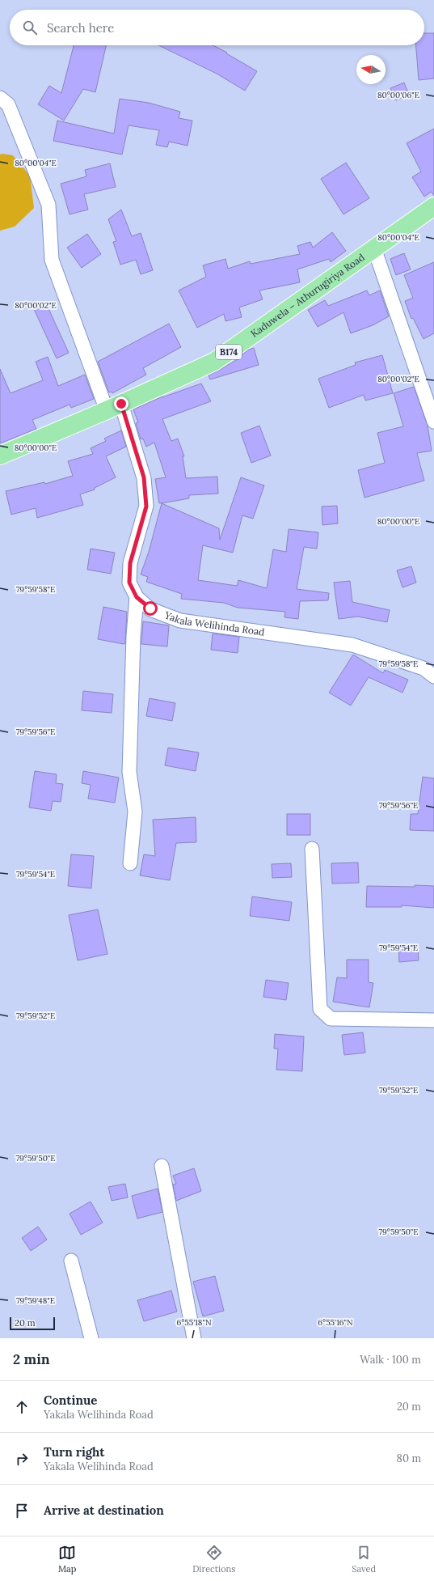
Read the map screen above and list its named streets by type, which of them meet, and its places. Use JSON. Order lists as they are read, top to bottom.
{
  "streets": {
    "main road": ["Kaduwela – Athurugiriya Road", "B174"],
    "street": ["Yakala Welihinda Road"]
  },
  "crossings": [
    ["Kaduwela – Athurugiriya Road", "Yakala Welihinda Road"]
  ],
  "scale_bar": "20 m",
  "north": "left",
  "page": {
    "search": "Search here",
    "scale": "20 m",
    "heading": ["2 min", "Walk · 100 m"],
    "list": [
      ["Continue", "Yakala Welihinda Road", "20 m"],
      ["Turn right", "Yakala Welihinda Road", "80 m"],
      "Arrive at destination"
    ],
    "nav": ["Map", "Directions", "Saved"]
  },
  "coordinates": [
    "80°00'06\"E",
    "80°00'04\"E",
    "80°00'02\"E",
    "80°00'00\"E",
    "79°59'58\"E",
    "79°59'56\"E",
    "79°59'54\"E",
    "79°59'52\"E",
    "79°59'50\"E",
    "79°59'48\"E",
    "6°55'18\"N",
    "6°55'16\"N"
  ]
}
